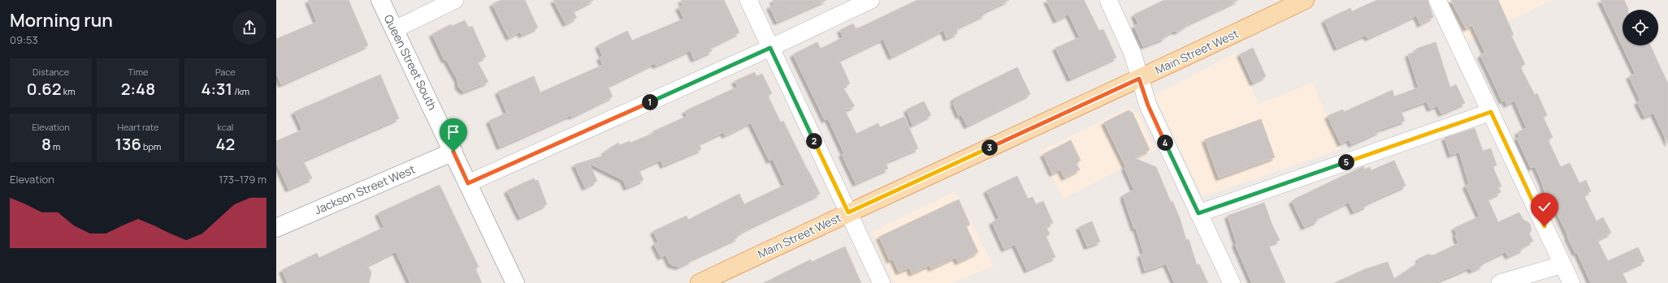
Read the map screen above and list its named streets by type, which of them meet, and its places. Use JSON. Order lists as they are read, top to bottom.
{
  "streets": {
    "main road": ["Main Street West", "Queen Street South", "Jackson Street West"]
  },
  "crossings": [
    ["Queen Street South", "Jackson Street West"]
  ],
  "page": {
    "heading": ["Morning run", "09:53"],
    "stats": [
      ["Distance", "0.62 km"],
      ["Time", "2:48"],
      ["Pace", "4:31 /km"],
      ["Elevation", "8 m"],
      ["Heart rate", "136 bpm"],
      ["kcal", "42"]
    ],
    "pins": [
      "1",
      "2",
      "4",
      "3",
      "5"
    ],
    "chart": ["Elevation", "173–179 m"]
  }
}
